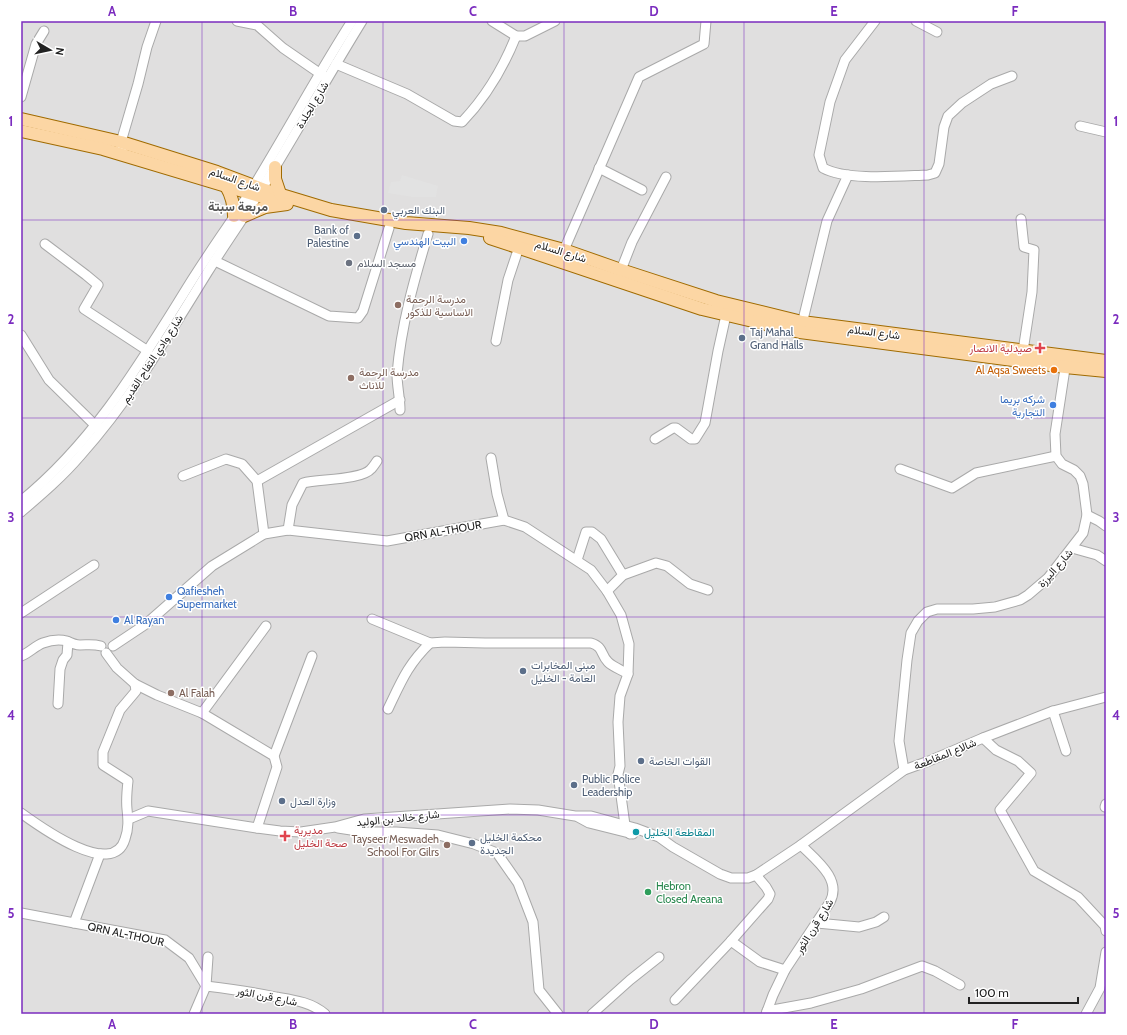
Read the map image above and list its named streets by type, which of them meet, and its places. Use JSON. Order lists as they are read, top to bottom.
{
  "streets": {
    "main road": ["شارع السلام"],
    "street": [
      "شارع الجلدة",
      "شارع وادي التفاح القديم",
      "QRN AL-THOUR",
      "شارع اليرزة",
      "شالاع المقاطعة",
      "شارع خالد بن الوليد",
      "شارع قرن الثور"
    ]
  },
  "crossings": [
    ["شارع الجلدة", "شارع السلام"],
    ["شارع الجلدة", "شارع وادي التفاح القديم"],
    ["شارع السلام", "شارع وادي التفاح القديم"],
    ["QRN AL-THOUR", "شارع خالد بن الوليد"],
    ["QRN AL-THOUR", "شارع قرن الثور"],
    ["شارع اليرزة", "شالاع المقاطعة"],
    ["شالاع المقاطعة", "شارع قرن الثور"]
  ],
  "districts": ["مربعة سبتة"],
  "places": {
    "other": [
      "البنك العربي",
      "Bank of Palestine",
      "البيت الهندسي",
      "مسجد السلام",
      "مدرسة الرحمة الاساسية للذكور",
      "Taj Mahal Grand Halls",
      "Al Aqsa Sweets",
      "مدرسة الرحمة للاناث",
      "شركه بريما التجارية",
      "Qafiesheh Supermarket",
      "Al Rayan",
      "مبنى المخابرات العامة - الخليل",
      "Al Falah",
      "القوات الخاصة",
      "Public Police Leadership",
      "وزارة العدل",
      "المقاطعة الخليل",
      "محكمة الخليل الجديدة",
      "Tayseer Meswadeh School For Gilrs",
      "Hebron Closed Areana"
    ],
    "health": ["صيدلية الانصار", "مديرية صحة الخليل"]
  },
  "scale_bar": "100 m",
  "north": "right",
  "grid": {
    "columns": [
      "A",
      "B",
      "C",
      "D",
      "E",
      "F"
    ],
    "rows": [
      "1",
      "2",
      "3",
      "4",
      "5"
    ]
  }
}
